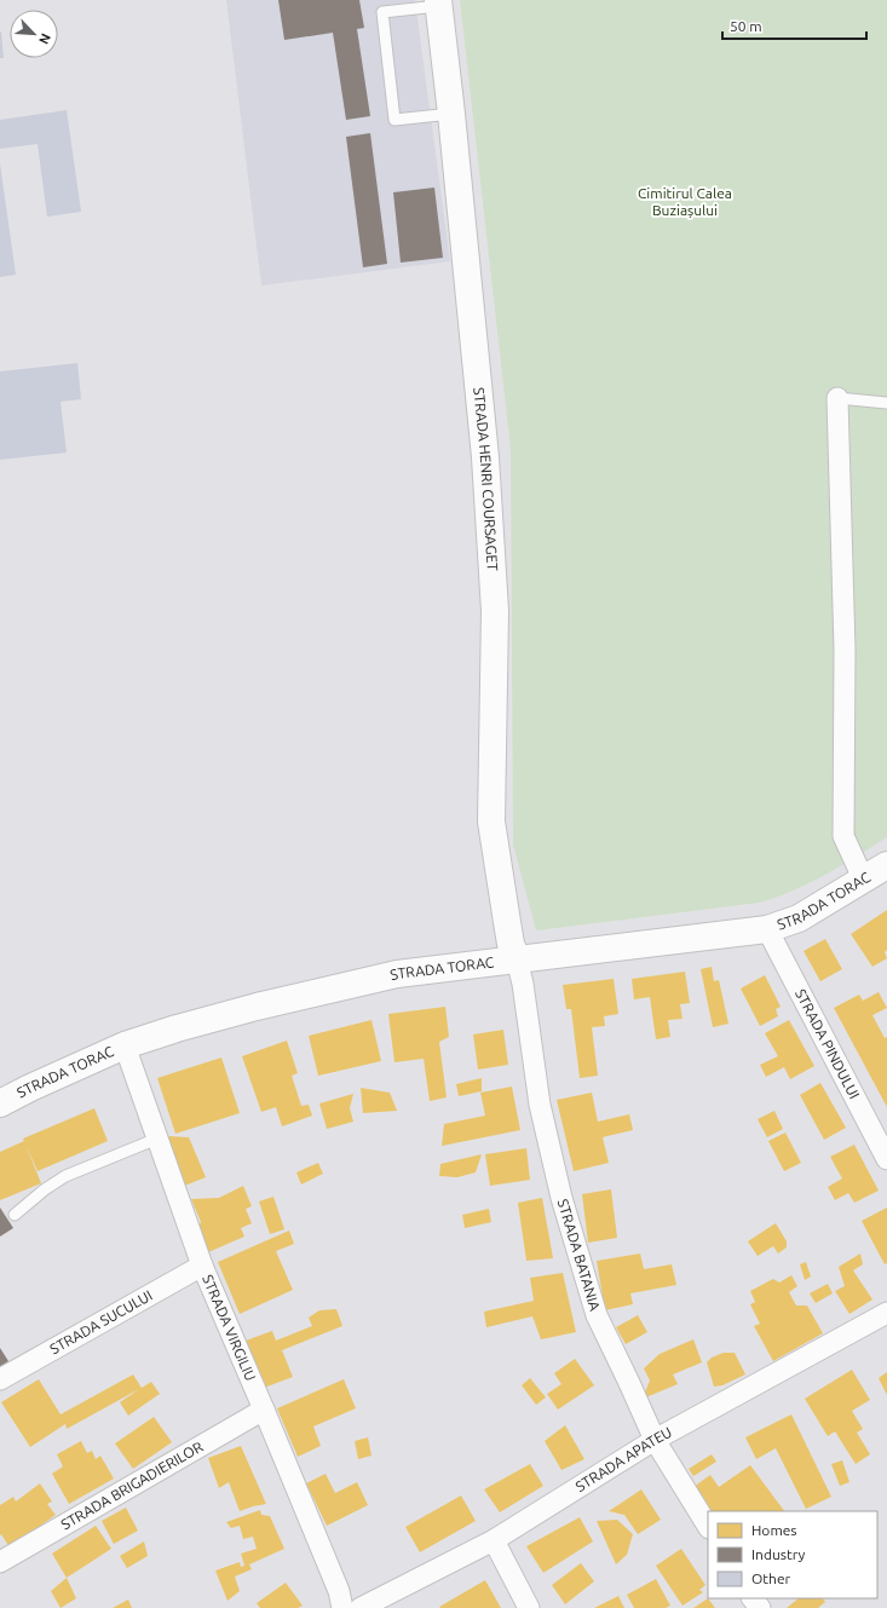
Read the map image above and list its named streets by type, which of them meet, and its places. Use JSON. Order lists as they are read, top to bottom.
{
  "streets": {
    "street": [
      "STRADA HENRI COURSAGET",
      "STRADA TORAC",
      "STRADA PINDULUI",
      "STRADA BATANIA",
      "STRADA SUCULUI",
      "STRADA VIRGILIU",
      "STRADA APATEU",
      "STRADA BRIGADIERILOR"
    ]
  },
  "crossings": [
    ["STRADA HENRI COURSAGET", "STRADA TORAC"],
    ["STRADA HENRI COURSAGET", "STRADA BATANIA"],
    ["STRADA TORAC", "STRADA PINDULUI"],
    ["STRADA TORAC", "STRADA BATANIA"],
    ["STRADA TORAC", "STRADA VIRGILIU"],
    ["STRADA BATANIA", "STRADA APATEU"],
    ["STRADA SUCULUI", "STRADA VIRGILIU"],
    ["STRADA VIRGILIU", "STRADA BRIGADIERILOR"]
  ],
  "parks": ["Cimitirul Calea Buziașului"],
  "legend": ["Homes", "Industry", "Other"],
  "scale_bar": "50 m",
  "north": "bottom right"
}
